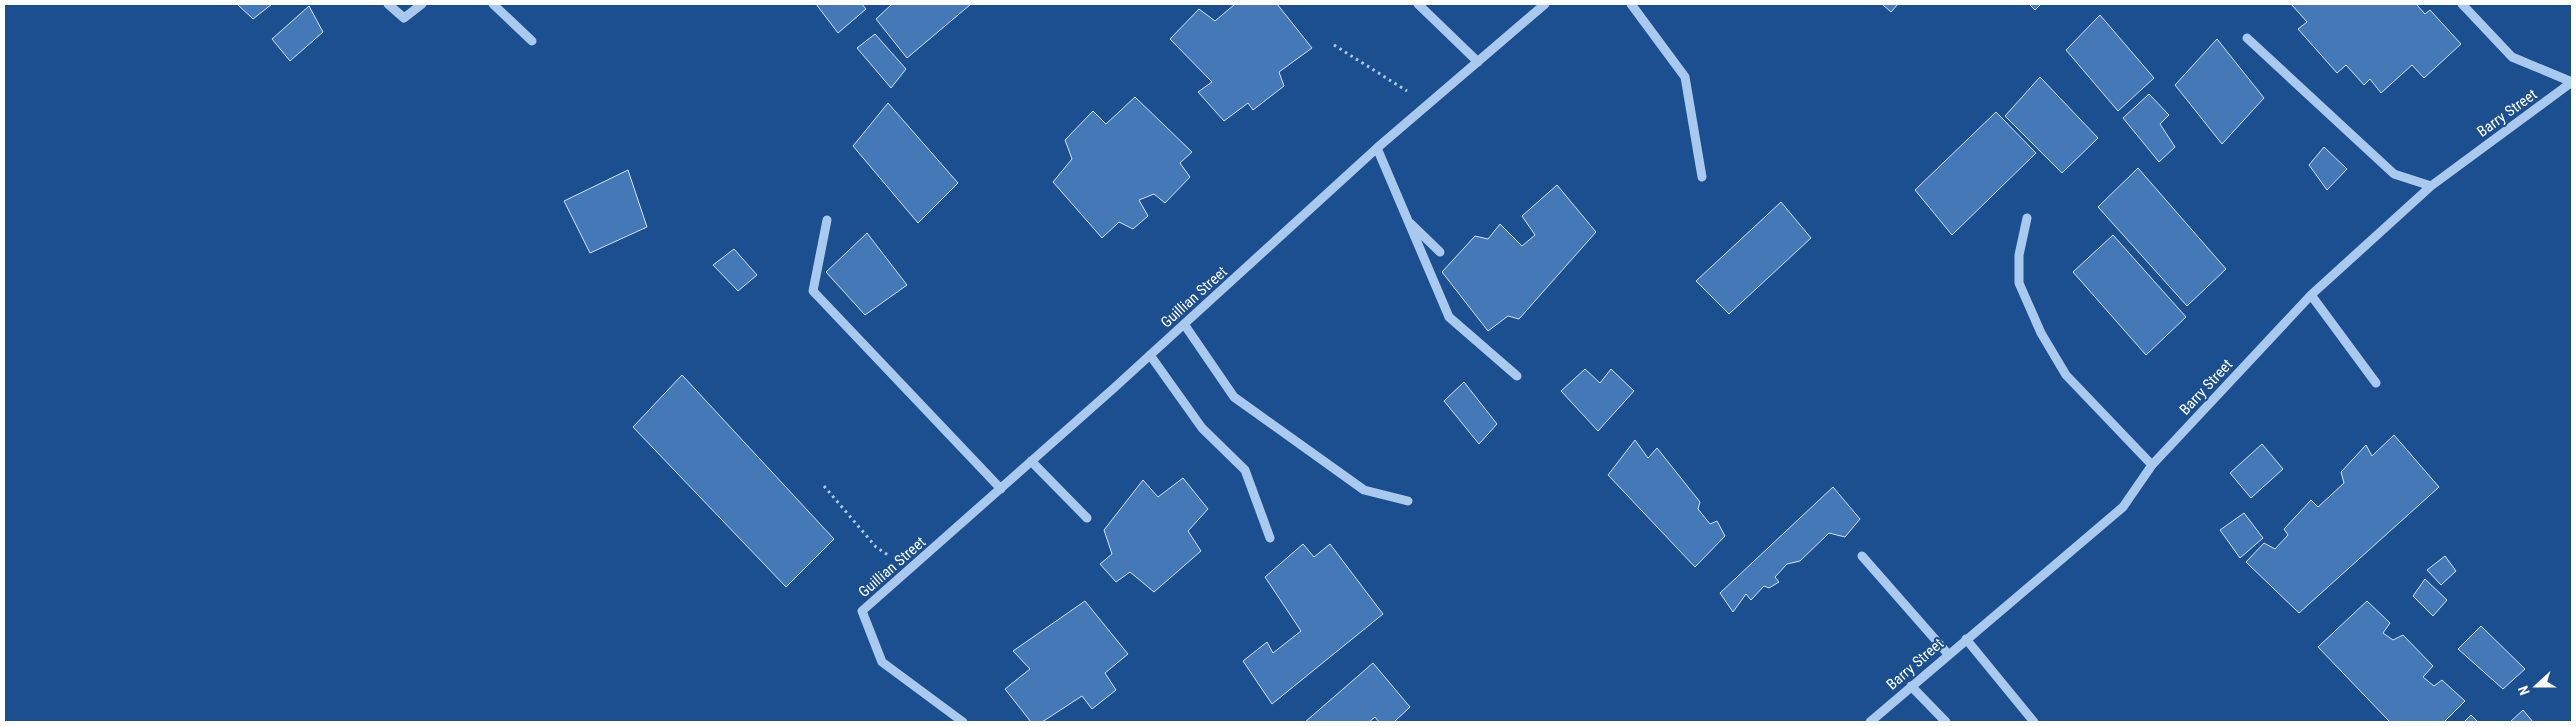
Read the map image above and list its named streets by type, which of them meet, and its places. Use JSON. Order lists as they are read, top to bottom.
{
  "streets": {
    "street": ["Barry Street", "Guillian Street"]
  },
  "north": "left"
}
